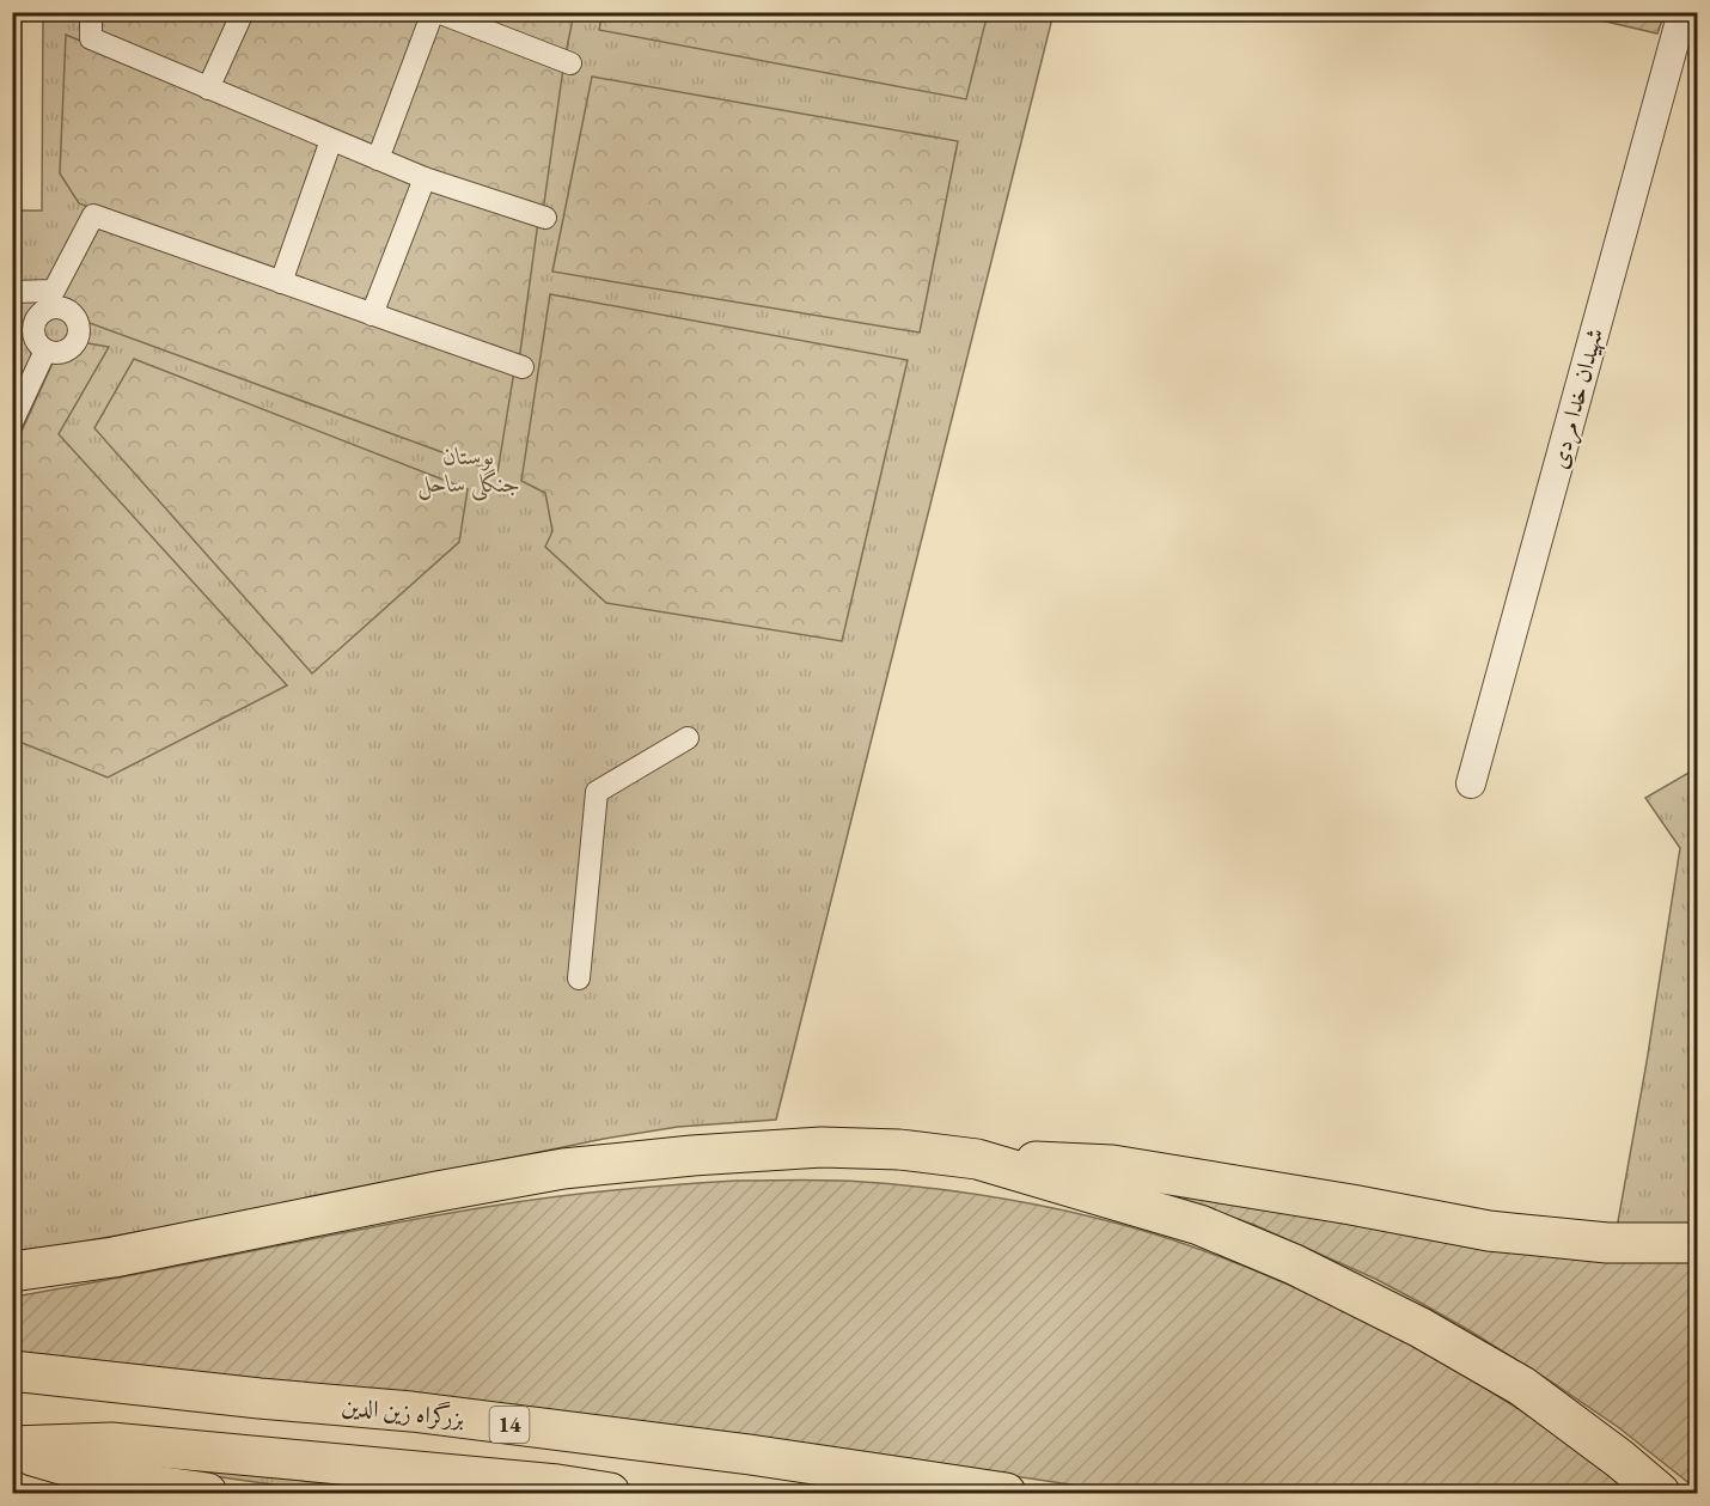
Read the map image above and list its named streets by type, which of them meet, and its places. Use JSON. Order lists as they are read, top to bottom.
{
  "streets": {
    "highway": ["بزرگراه زین الدین", "14"],
    "street": ["شهیدان خدا مردی"]
  },
  "parks": ["بوستان جنگلی ساحل"]
}
